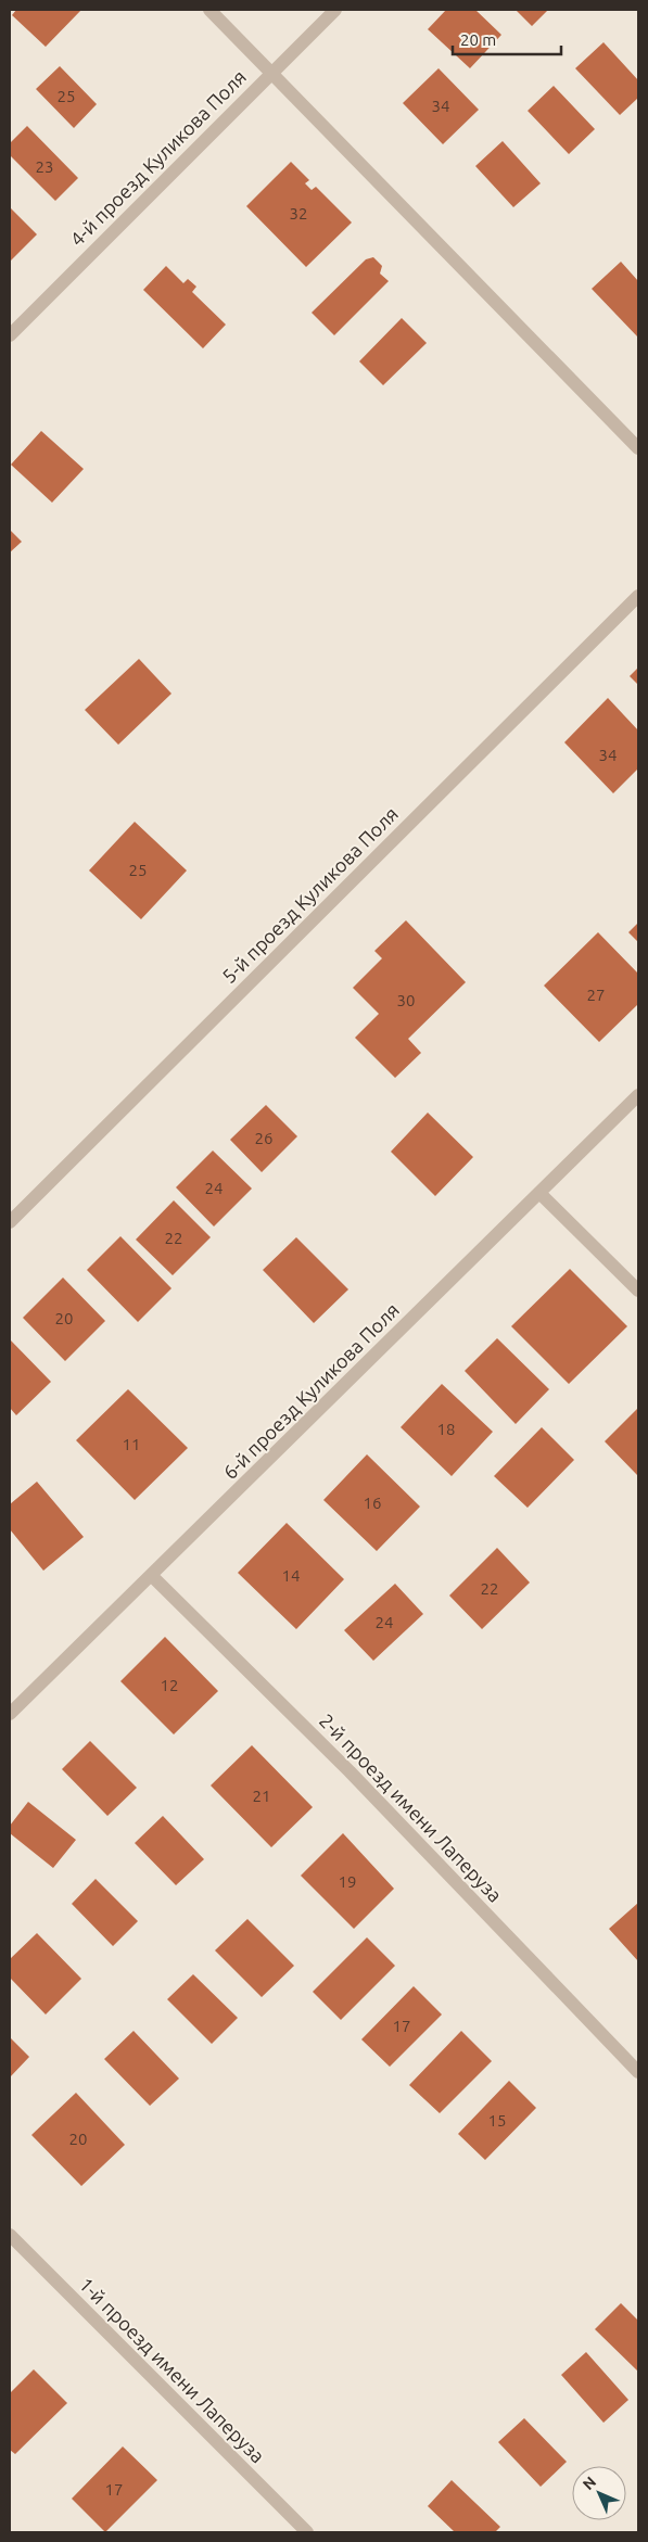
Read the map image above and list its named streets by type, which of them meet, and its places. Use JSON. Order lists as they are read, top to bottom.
{
  "streets": {
    "street": [
      "4-й проезд Куликова Поля",
      "5-й проезд Куликова Поля",
      "6-й проезд Куликова Поля",
      "2-й проезд имени Лаперуза",
      "1-й проезд имени Лаперуза"
    ]
  },
  "crossings": [
    ["6-й проезд Куликова Поля", "2-й проезд имени Лаперуза"]
  ],
  "house_numbers": [
    "25",
    "34",
    "23",
    "32",
    "34",
    "25",
    "27",
    "30",
    "26",
    "24",
    "22",
    "20",
    "18",
    "11",
    "16",
    "14",
    "22",
    "24",
    "12",
    "21",
    "19",
    "17",
    "15",
    "20",
    "17"
  ],
  "scale_bar": "20 m",
  "north": "top left"
}
